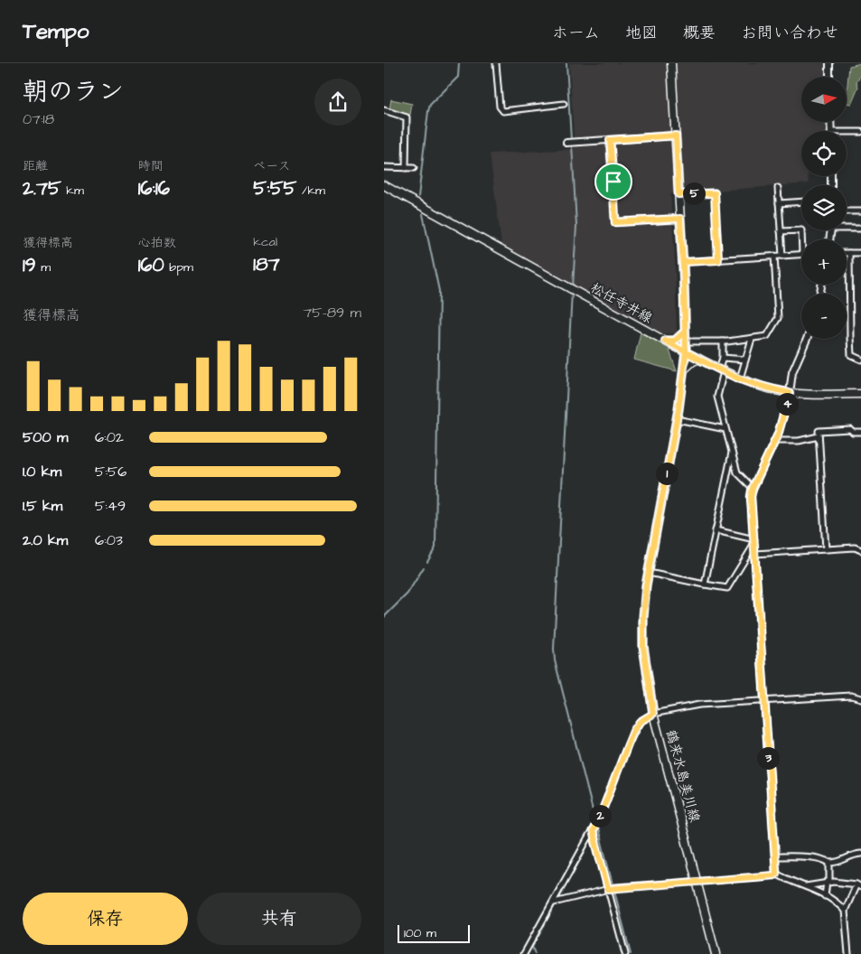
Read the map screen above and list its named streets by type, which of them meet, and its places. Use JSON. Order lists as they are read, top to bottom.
{
  "streets": {
    "main road": ["松任寺井線", "鶴来水島美川線"]
  },
  "crossings": [
    ["松任寺井線", "鶴来水島美川線"]
  ],
  "scale_bar": "100 m",
  "north": "right",
  "page": {
    "header": "Tempo",
    "nav": [
      "ホーム",
      "地図",
      "概要",
      "お問い合わせ"
    ],
    "heading": ["朝のラン", "07:18"],
    "map_buttons": ["+", "−"],
    "stats": [
      ["距離", "2.75 km"],
      ["時間", "16:16"],
      ["ペース", "5:55 /km"],
      ["獲得標高", "19 m"],
      ["心拍数", "160 bpm"],
      ["kcal", "187"]
    ],
    "pins": [
      "5",
      "4",
      "1",
      "3",
      "2"
    ],
    "chart": ["獲得標高", "75–89 m"],
    "list": [
      {
        "name": "500 m",
        "note": "6:02"
      },
      {
        "name": "1.0 km",
        "note": "5:56"
      },
      {
        "name": "1.5 km",
        "note": "5:49"
      },
      {
        "name": "2.0 km",
        "note": "6:03"
      }
    ],
    "buttons": ["保存", "共有"],
    "scale": "100 m"
  }
}
